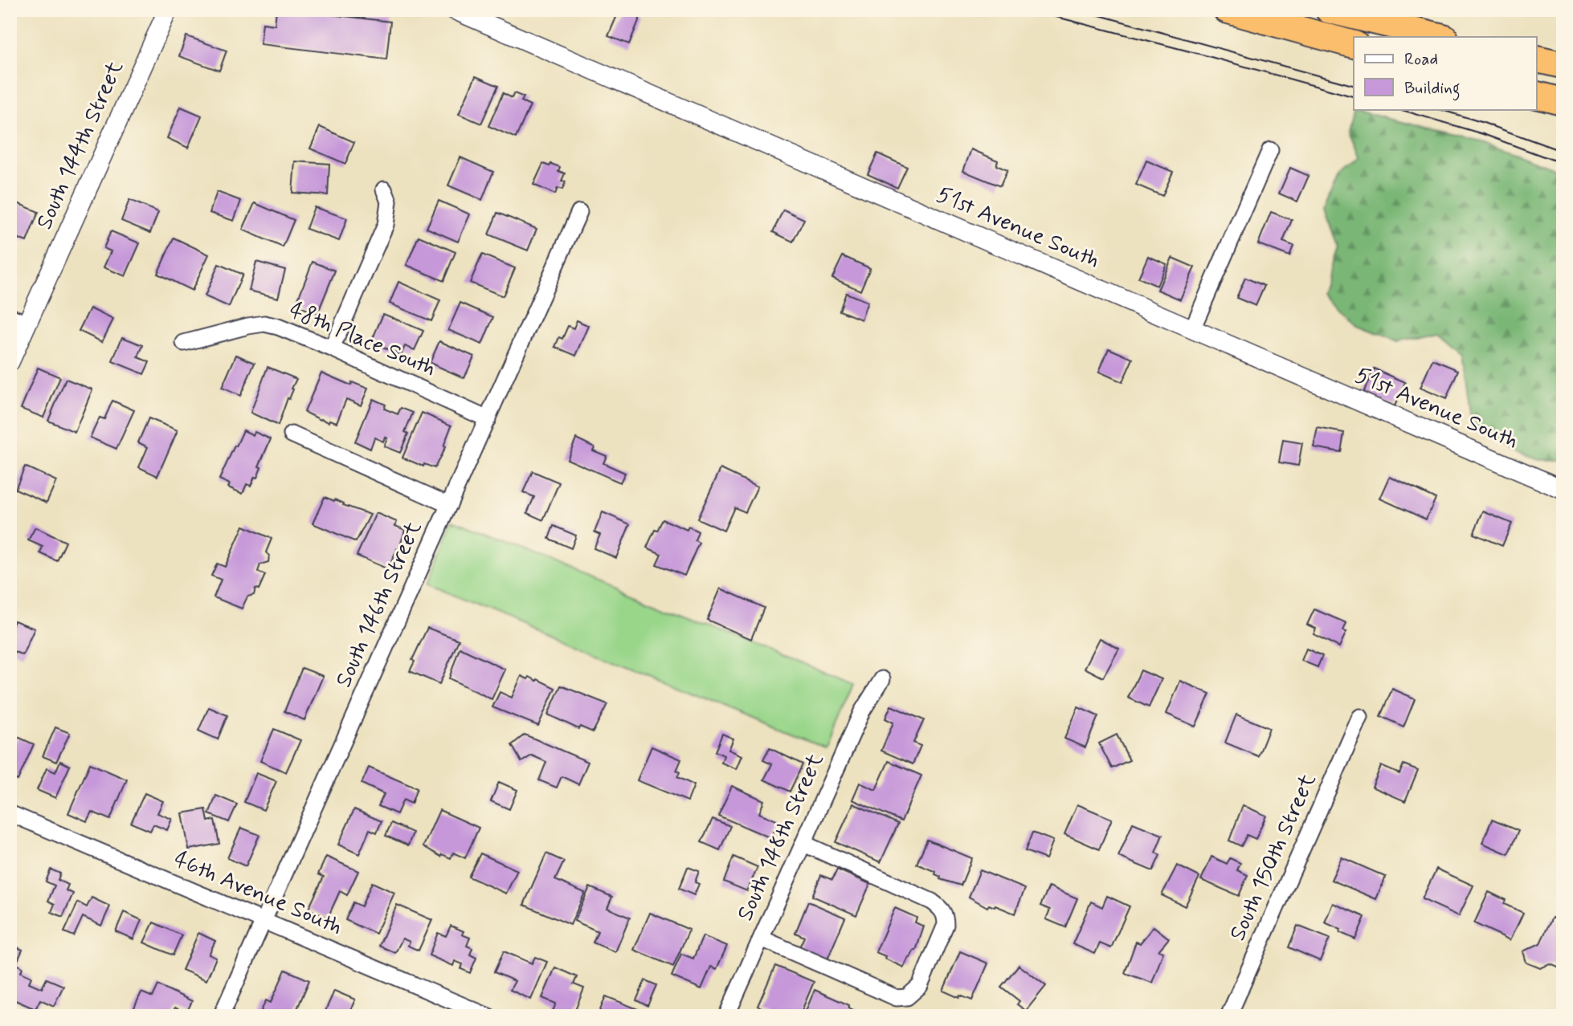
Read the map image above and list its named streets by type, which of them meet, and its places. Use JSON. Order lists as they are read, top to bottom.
{
  "streets": {
    "street": [
      "South 144th Street",
      "51st Avenue South",
      "48th Place South",
      "South 146th Street",
      "South 148th Street",
      "South 150th Street",
      "46th Avenue South"
    ]
  },
  "crossings": [
    ["48th Place South", "South 146th Street"],
    ["South 146th Street", "46th Avenue South"]
  ],
  "legend": ["Road", "Building"]
}
